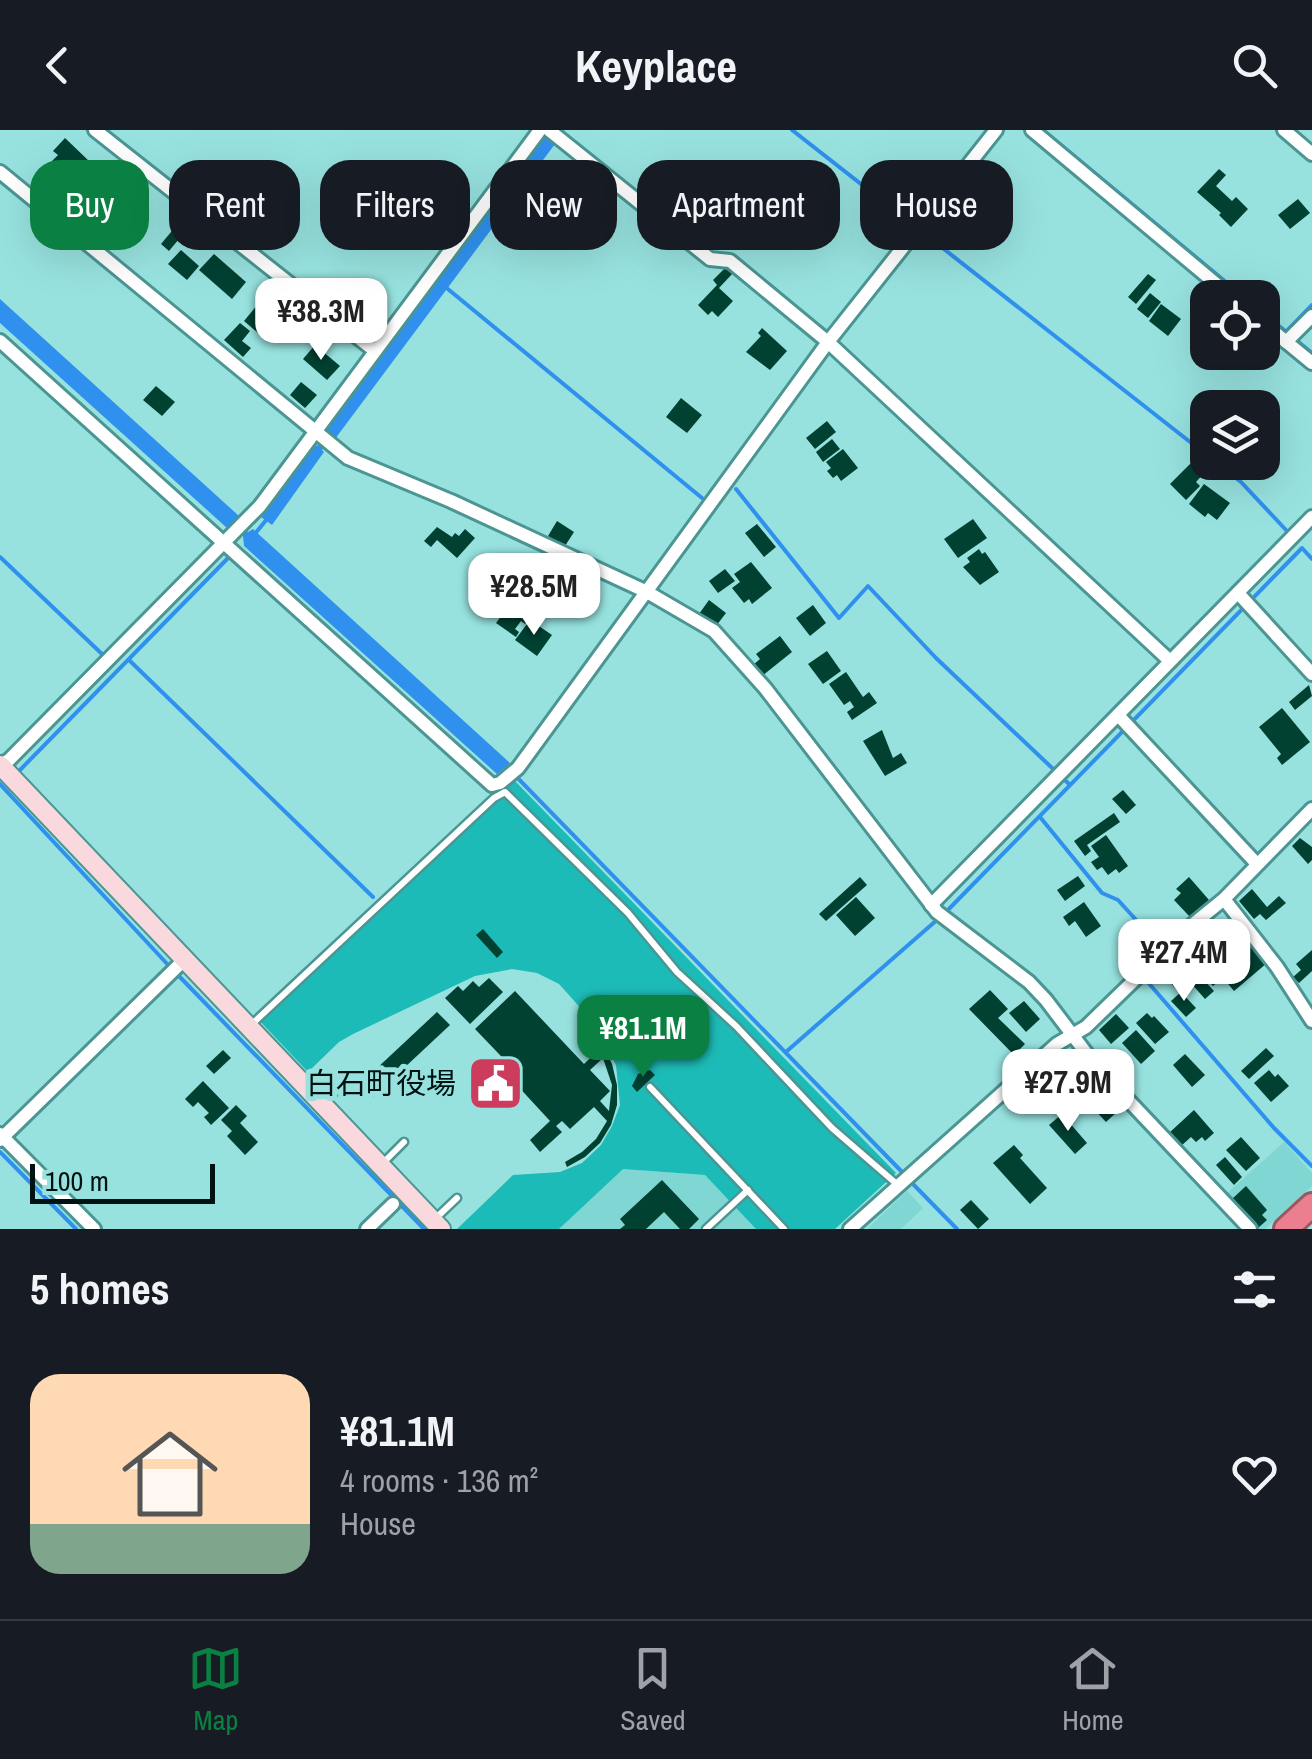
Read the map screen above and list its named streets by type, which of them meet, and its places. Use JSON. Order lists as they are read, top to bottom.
{
  "places": {
    "public building": ["白石町役場"]
  },
  "scale_bar": "100 m",
  "page": {
    "header": "Keyplace",
    "chip": [
      "Buy",
      "Rent",
      "Filters",
      "New",
      "Apartment",
      "House"
    ],
    "price": [
      "¥38.3M",
      "¥28.5M",
      "¥27.4M",
      "¥81.1M",
      "¥27.9M"
    ],
    "scale": "100 m",
    "heading": "5 homes",
    "list": [
      {
        "name": "¥81.1M",
        "note": "4 rooms · 136 m² · House"
      }
    ],
    "tabs": ["Map", "Saved", "Home"]
  }
}
